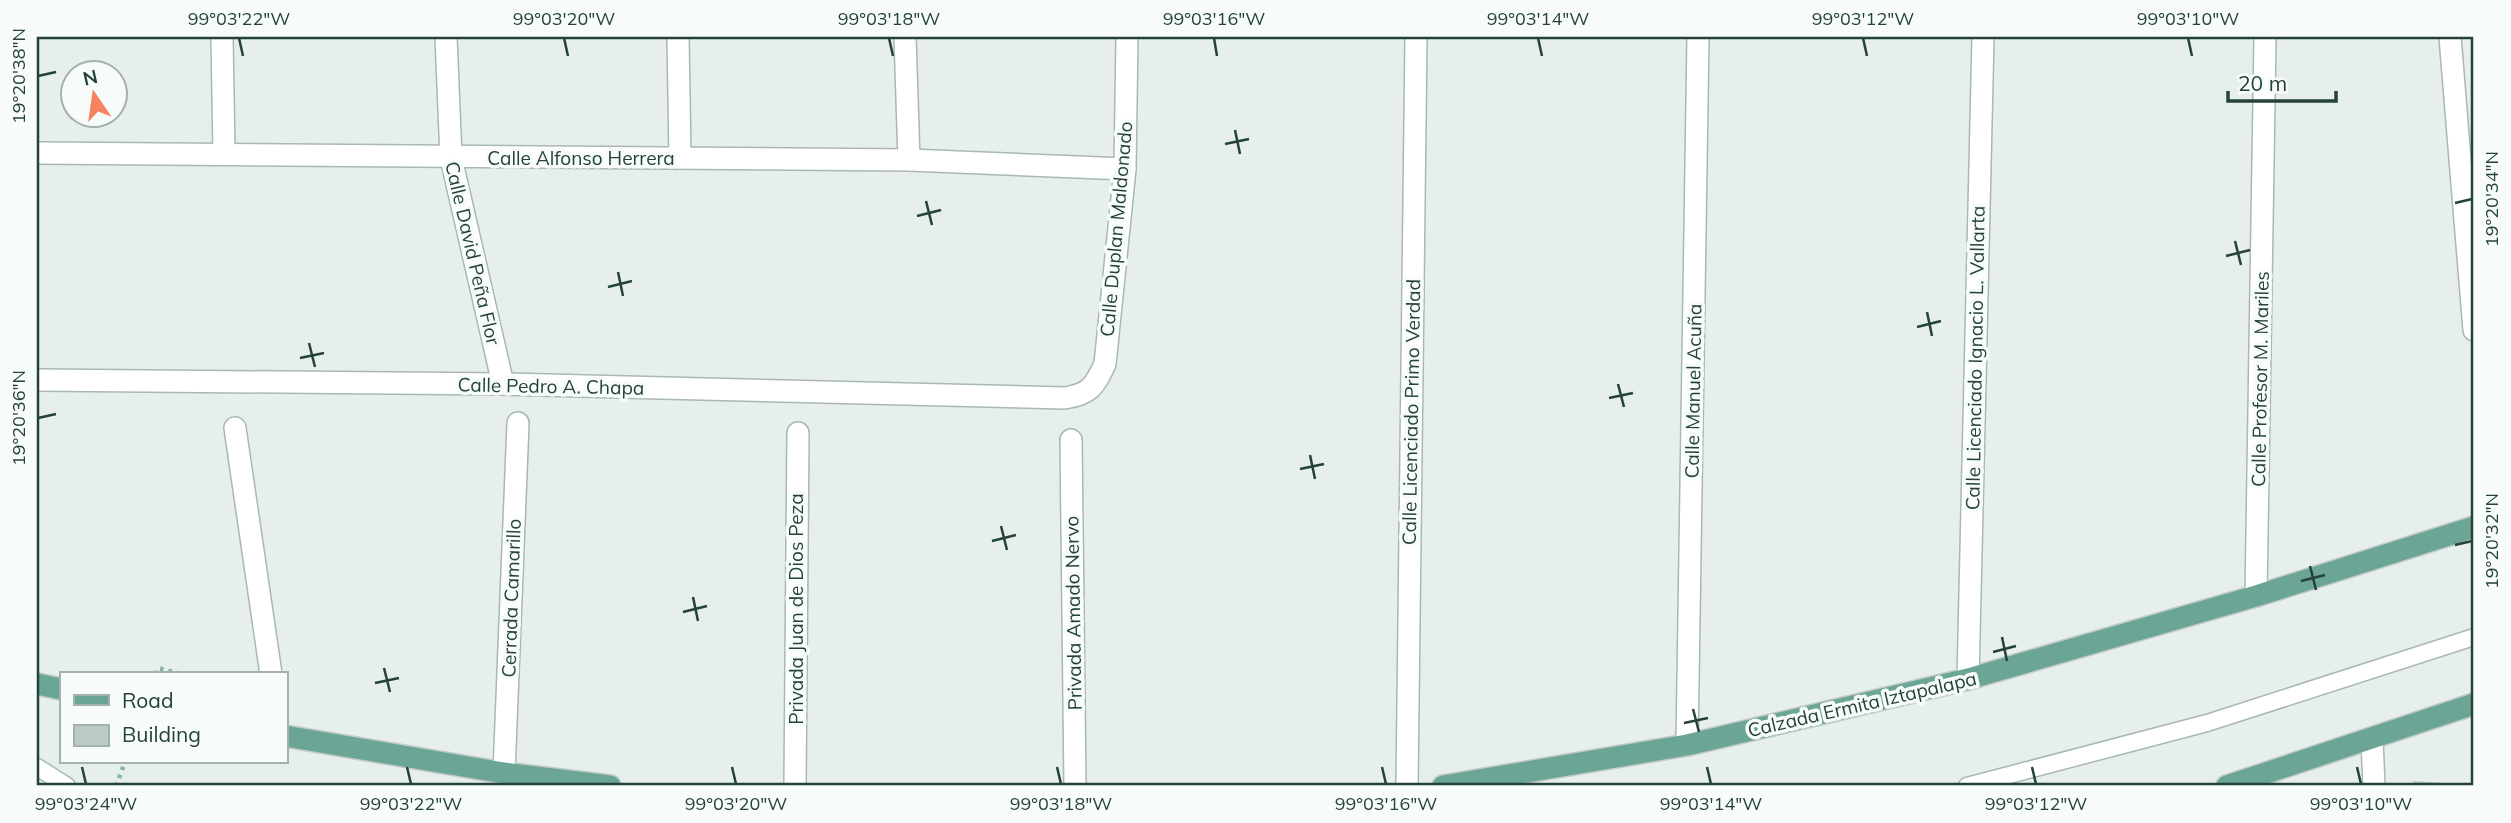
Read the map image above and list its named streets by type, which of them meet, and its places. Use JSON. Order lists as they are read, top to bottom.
{
  "streets": {
    "main road": ["Calzada Ermita Iztapalapa"],
    "street": [
      "Calle Alfonso Herrera",
      "Calle Duplan Maldonado",
      "Calle David Peña Flor",
      "Calle Licenciado Ignacio L. Vallarta",
      "Calle Profesor M. Mariles",
      "Calle Pedro A. Chapa",
      "Calle Manuel Acuña",
      "Calle Licenciado Primo Verdad",
      "Cerrada Camarillo",
      "Privada Juan de Dios Peza",
      "Privada Amado Nervo"
    ]
  },
  "crossings": [
    ["Calle Alfonso Herrera", "Calle Duplan Maldonado"],
    ["Calle Alfonso Herrera", "Calle David Peña Flor"],
    ["Calle Duplan Maldonado", "Calle Pedro A. Chapa"],
    ["Calle David Peña Flor", "Calle Pedro A. Chapa"],
    ["Calle Licenciado Ignacio L. Vallarta", "Calzada Ermita Iztapalapa"],
    ["Calle Profesor M. Mariles", "Calzada Ermita Iztapalapa"],
    ["Calle Manuel Acuña", "Calzada Ermita Iztapalapa"]
  ],
  "legend": ["Road", "Building"],
  "scale_bar": "20 m",
  "north": "top",
  "coordinates": [
    "99°03'22\"W",
    "99°03'20\"W",
    "99°03'18\"W",
    "99°03'16\"W",
    "99°03'14\"W",
    "99°03'12\"W",
    "99°03'10\"W",
    "19°20'38\"N",
    "19°20'34\"N",
    "19°20'36\"N",
    "19°20'32\"N",
    "99°03'24\"W"
  ]
}
